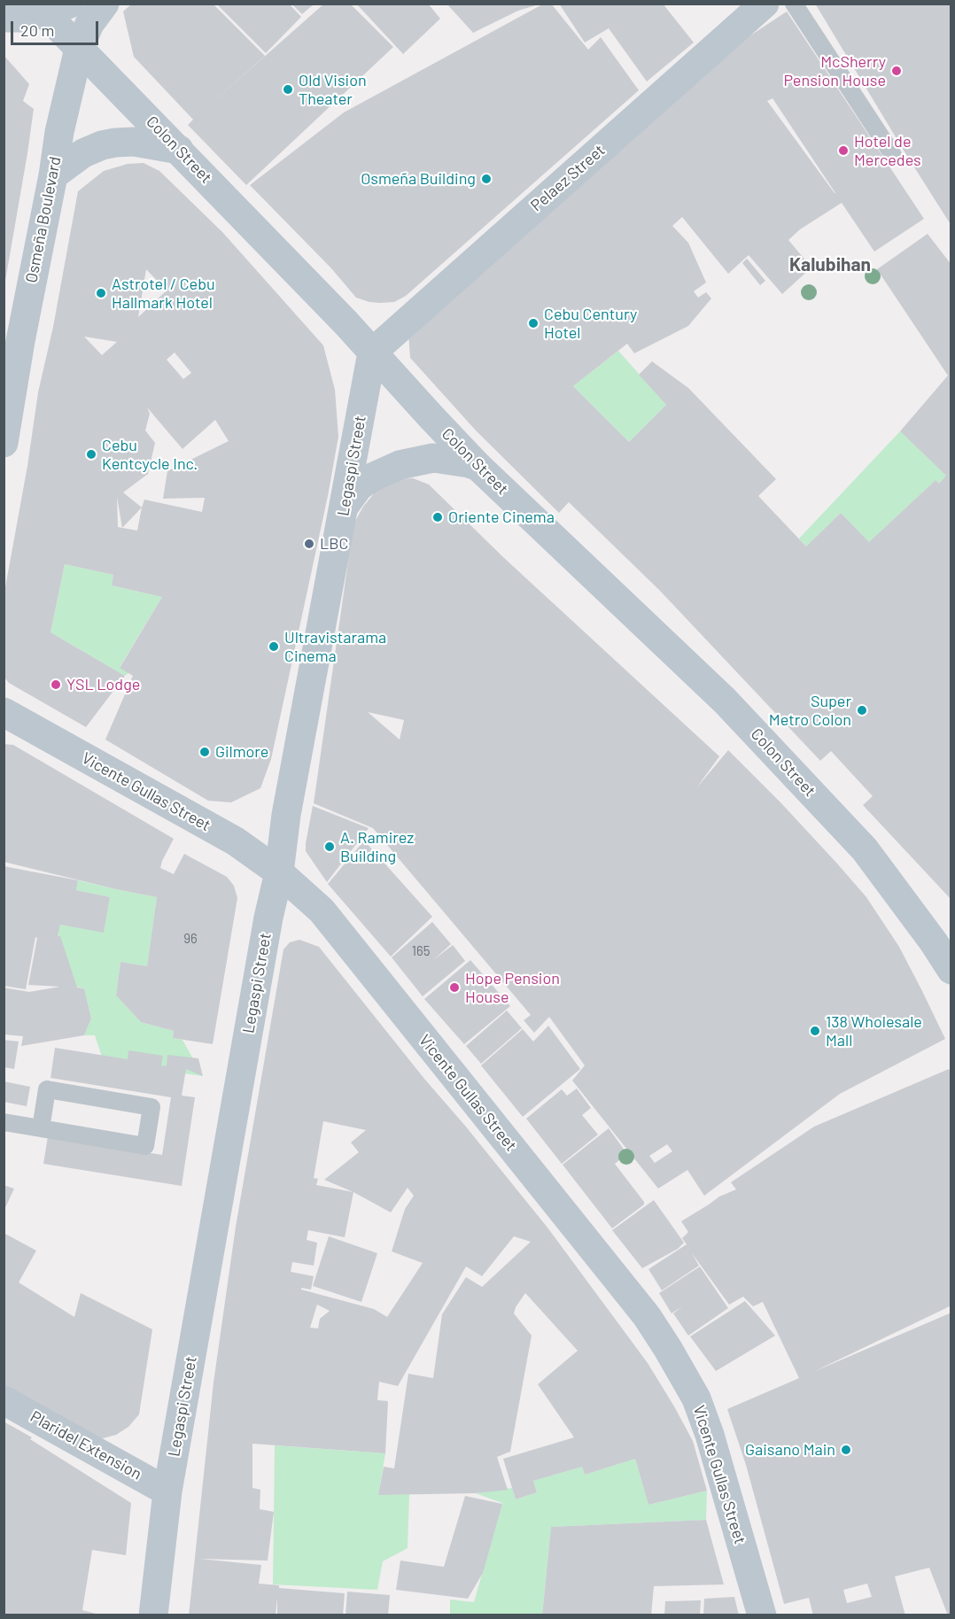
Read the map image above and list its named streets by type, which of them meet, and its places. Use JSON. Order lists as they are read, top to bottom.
{
  "streets": {
    "street": [
      "Colon Street",
      "Pelaez Street",
      "Osmeña Boulevard",
      "Legaspi Street",
      "Vicente Gullas Street",
      "Plaridel Extension"
    ]
  },
  "crossings": [
    ["Colon Street", "Pelaez Street"],
    ["Colon Street", "Osmeña Boulevard"],
    ["Colon Street", "Legaspi Street"],
    ["Pelaez Street", "Legaspi Street"],
    ["Legaspi Street", "Vicente Gullas Street"],
    ["Legaspi Street", "Plaridel Extension"]
  ],
  "districts": ["Kalubihan"],
  "places": [
    "McSherry Pension House",
    "Old Vision Theater",
    "Hotel de Mercedes",
    "Osmeña Building",
    "Astrotel / Cebu Hallmark Hotel",
    "Cebu Century Hotel",
    "Cebu Kentcycle Inc.",
    "Oriente Cinema",
    "LBC",
    "Ultravistarama Cinema",
    "YSL Lodge",
    "Super Metro Colon",
    "Gilmore",
    "A. Ramirez Building",
    "Hope Pension House",
    "138 Wholesale Mall",
    "Gaisano Main"
  ],
  "house_numbers": ["96", "165"],
  "scale_bar": "20 m"
}
